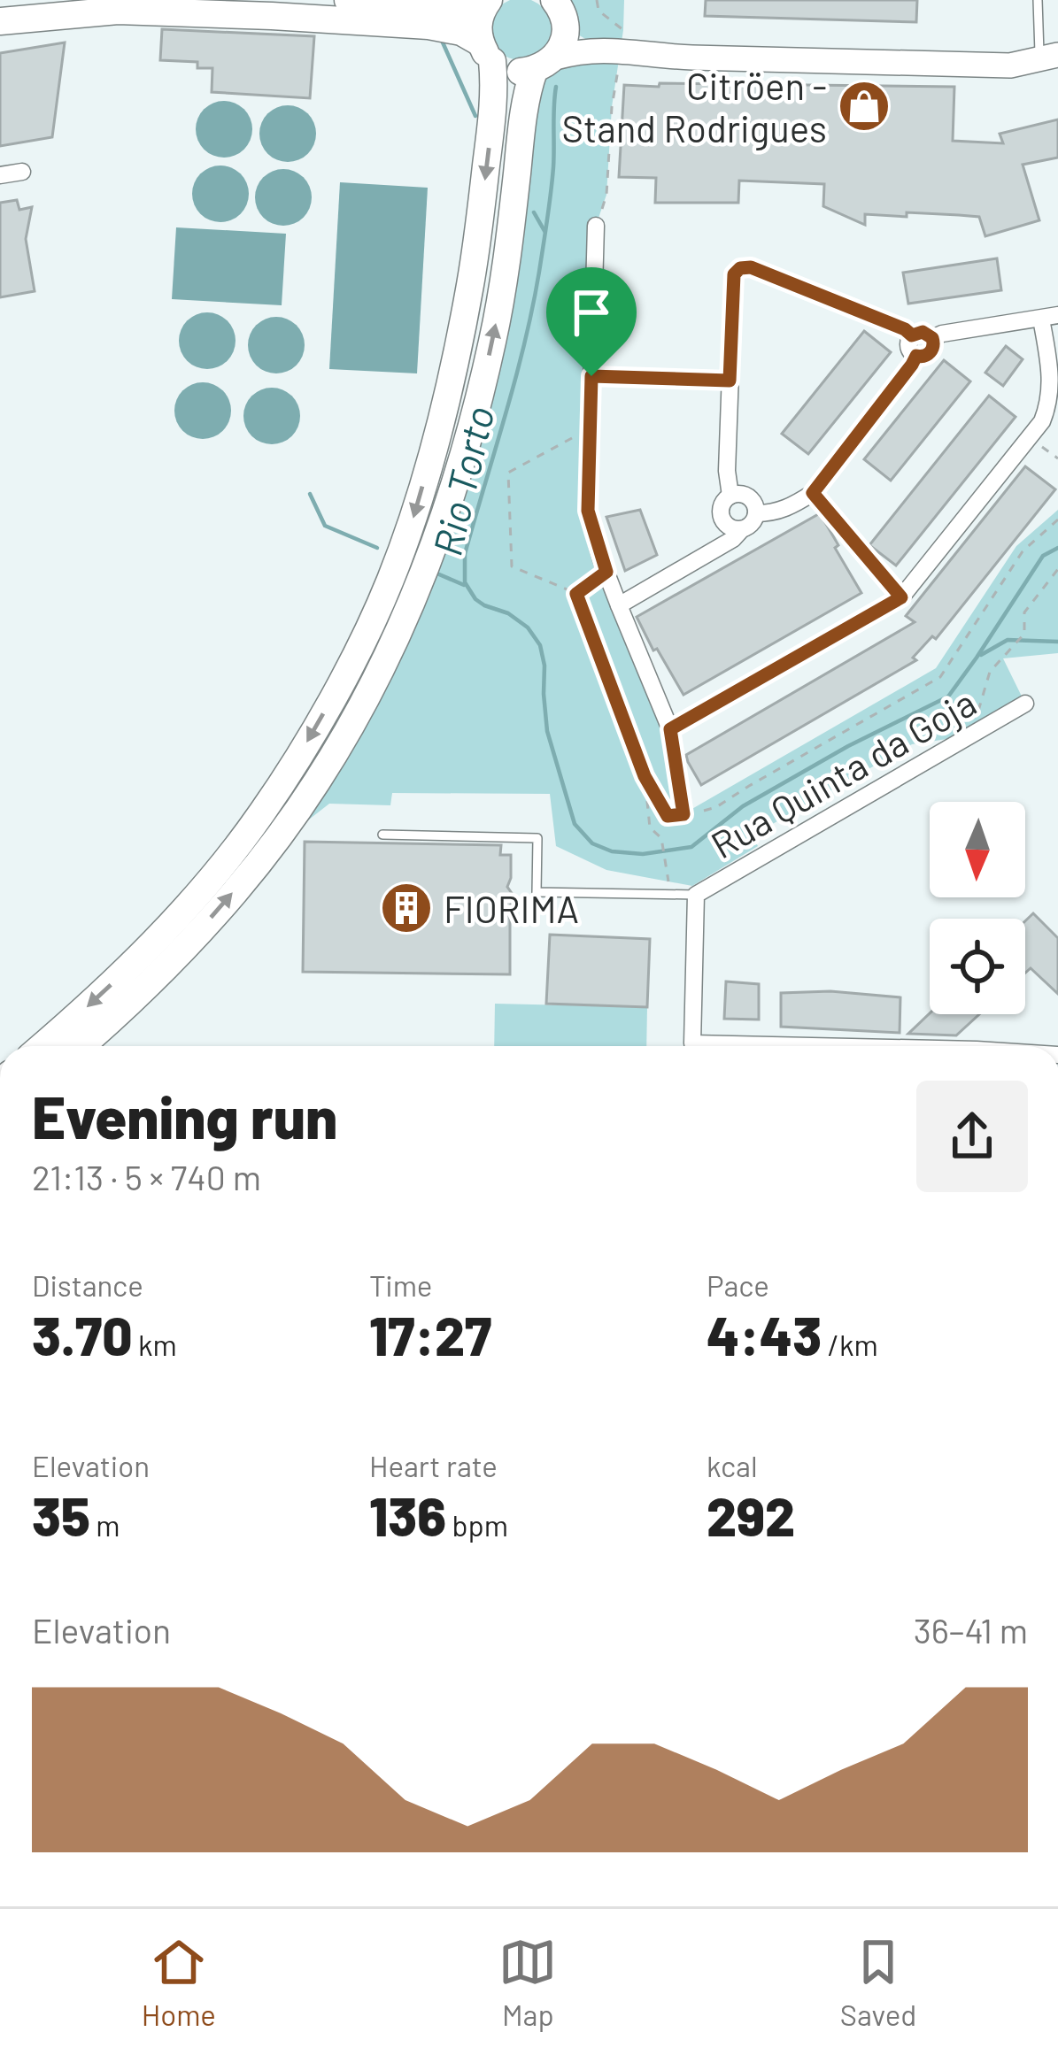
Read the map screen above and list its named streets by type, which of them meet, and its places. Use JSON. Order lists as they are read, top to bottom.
{
  "streets": {
    "street": ["Rua Quinta da Goja"]
  },
  "water": ["Rio Torto"],
  "places": {
    "shop": ["Citröen - Stand Rodrigues"],
    "building": ["FIORIMA"]
  },
  "north": "bottom",
  "page": {
    "heading": ["Evening run", "21:13 · 5 × 740 m"],
    "stats": [
      ["Distance", "3.70 km"],
      ["Time", "17:27"],
      ["Pace", "4:43 /km"],
      ["Elevation", "35 m"],
      ["Heart rate", "136 bpm"],
      ["kcal", "292"]
    ],
    "chart": ["Elevation", "36–41 m"],
    "tabs": ["Home", "Map", "Saved"]
  }
}
